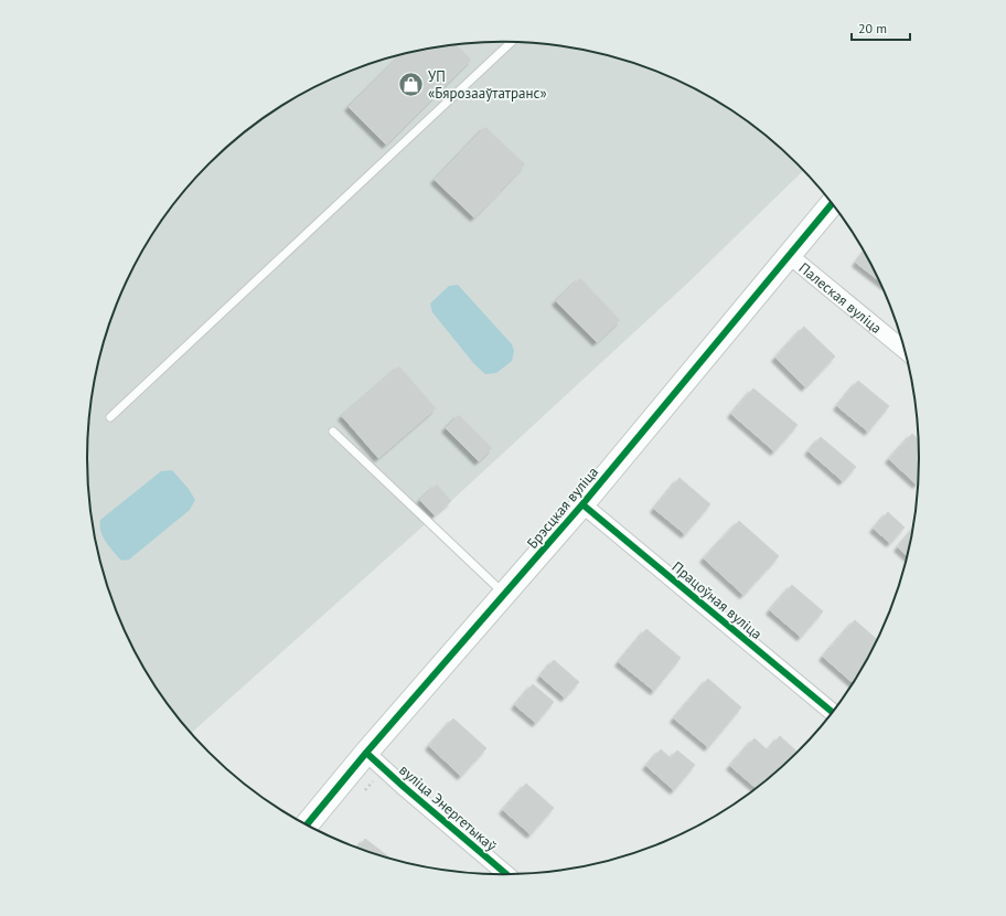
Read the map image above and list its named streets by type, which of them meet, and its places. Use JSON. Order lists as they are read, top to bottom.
{
  "streets": {
    "street": [
      "Палеская вуліца",
      "Брэсцкая вуліца",
      "Працоўная вуліца",
      "вуліца Энергетыкаў"
    ]
  },
  "crossings": [
    ["Палеская вуліца", "Брэсцкая вуліца"],
    ["Брэсцкая вуліца", "Працоўная вуліца"],
    ["Брэсцкая вуліца", "вуліца Энергетыкаў"]
  ],
  "places": {
    "shop": ["УП «Бярозааўтатранс»"]
  },
  "scale_bar": "20 m"
}
